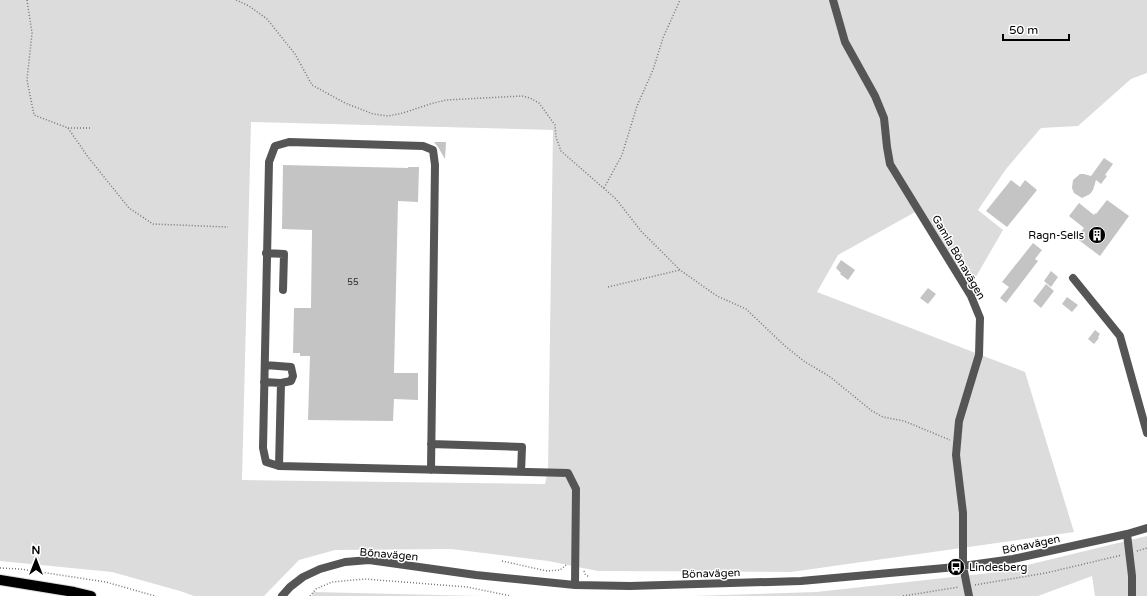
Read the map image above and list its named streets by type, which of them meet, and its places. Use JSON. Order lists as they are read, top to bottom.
{
  "streets": {
    "street": ["Gamla Bönavägen", "Bönavägen"]
  },
  "crossings": [
    ["Gamla Bönavägen", "Bönavägen"]
  ],
  "places": {
    "building": ["Ragn-Sells"],
    "bus stop": ["Lindesberg"]
  },
  "house_numbers": ["55"],
  "scale_bar": "50 m",
  "north": "top"
}
